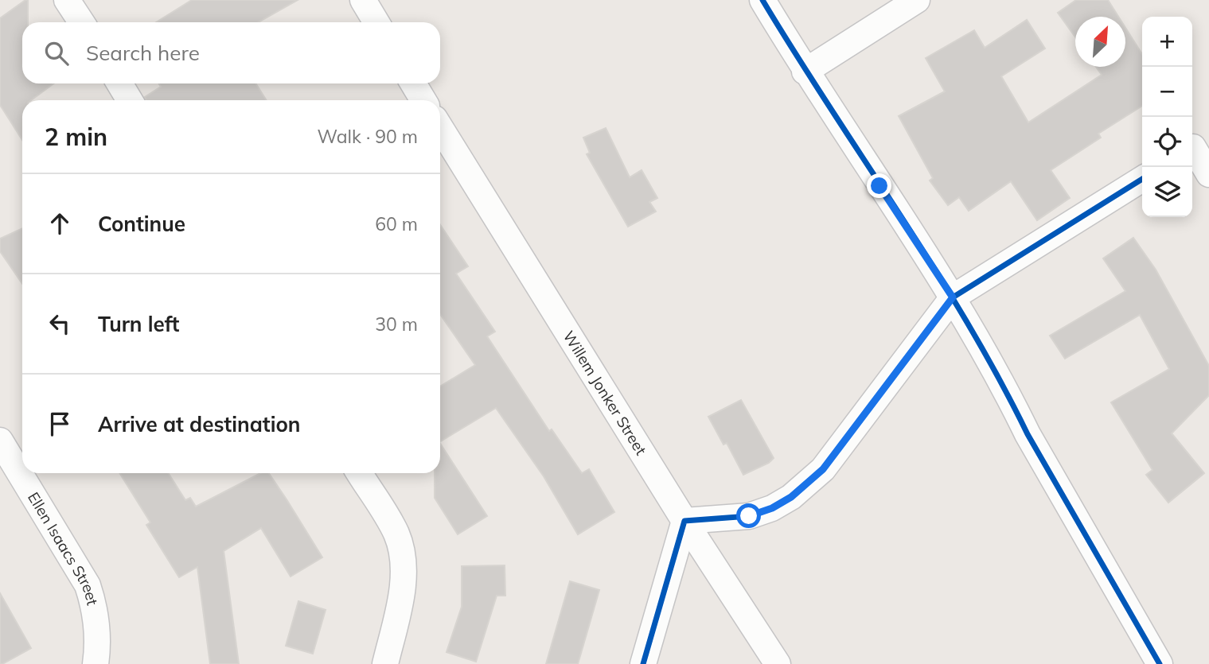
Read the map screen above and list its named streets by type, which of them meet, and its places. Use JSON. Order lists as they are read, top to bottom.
{
  "streets": {
    "street": ["Willem Jonker Street", "Ellen Isaacs Street"]
  },
  "north": "top right",
  "page": {
    "map_buttons": ["+", "−"],
    "search": "Search here",
    "heading": ["2 min", "Walk · 90 m"],
    "list": [
      ["Continue", "60 m"],
      ["Turn left", "30 m"],
      "Arrive at destination"
    ]
  }
}
